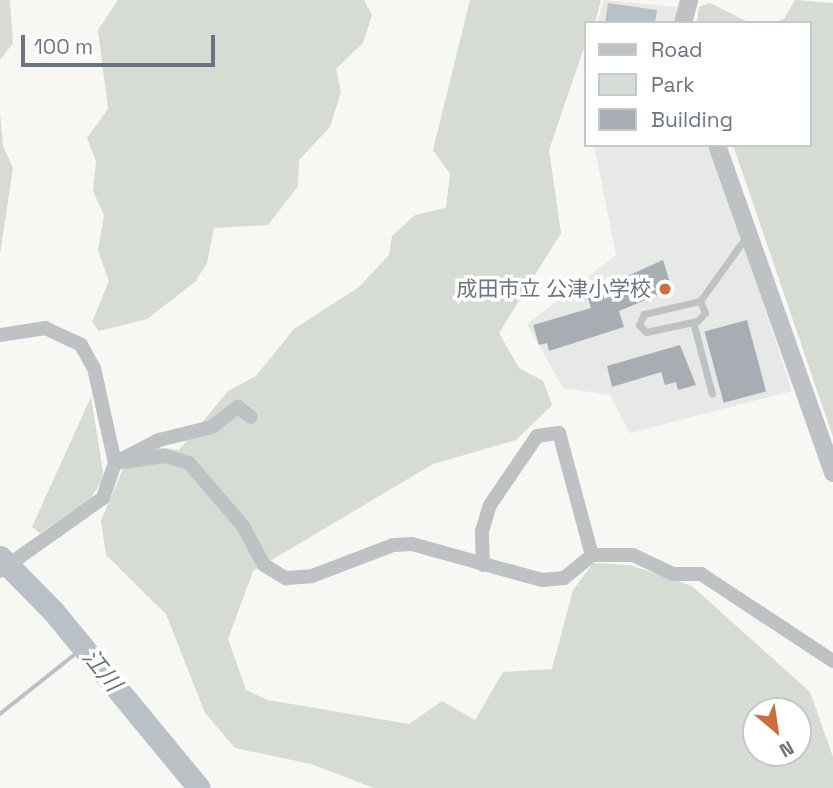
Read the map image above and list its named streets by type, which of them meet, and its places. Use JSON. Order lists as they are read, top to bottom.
{
  "water": ["江川"],
  "places": ["成田市立 公津小学校"],
  "legend": ["Road", "Park", "Building"],
  "scale_bar": "100 m",
  "north": "bottom right"
}
